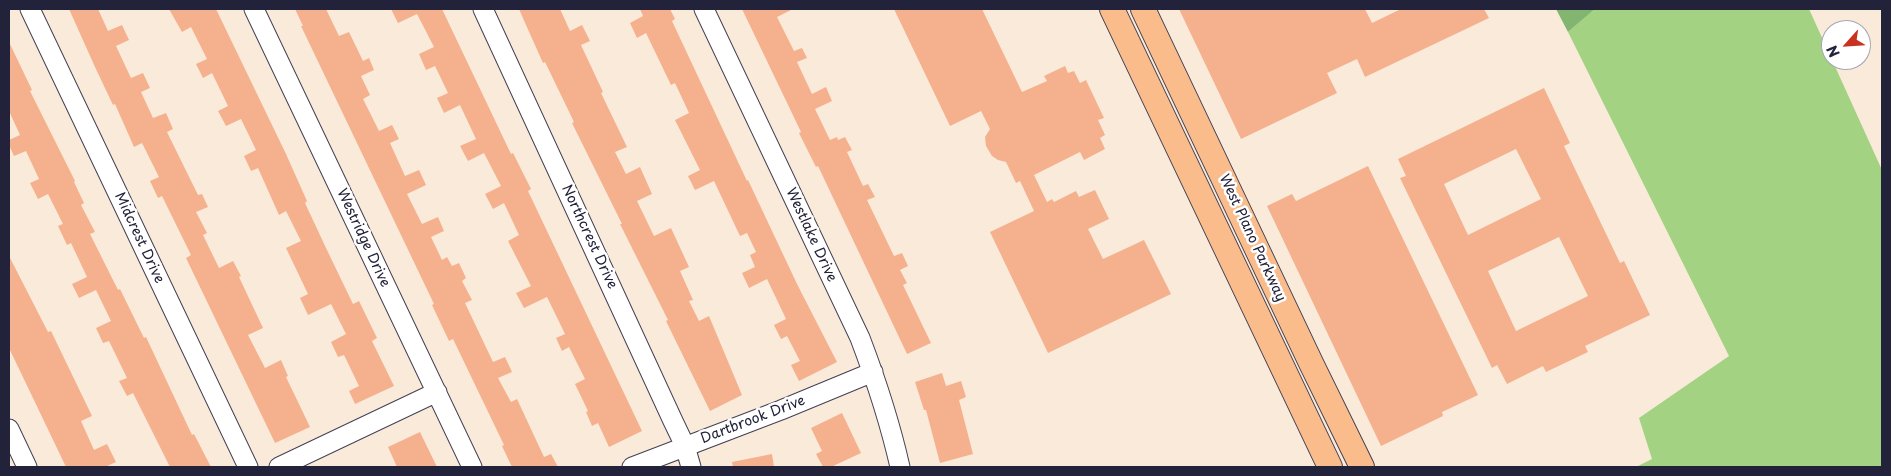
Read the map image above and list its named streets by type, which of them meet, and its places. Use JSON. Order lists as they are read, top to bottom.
{
  "streets": {
    "main road": ["West Plano Parkway"],
    "street": [
      "Westlake Drive",
      "Northcrest Drive",
      "Midcrest Drive",
      "Westridge Drive",
      "Dartbrook Drive"
    ]
  },
  "crossings": [
    ["Westlake Drive", "Dartbrook Drive"],
    ["Northcrest Drive", "Dartbrook Drive"]
  ],
  "north": "bottom left"
}
